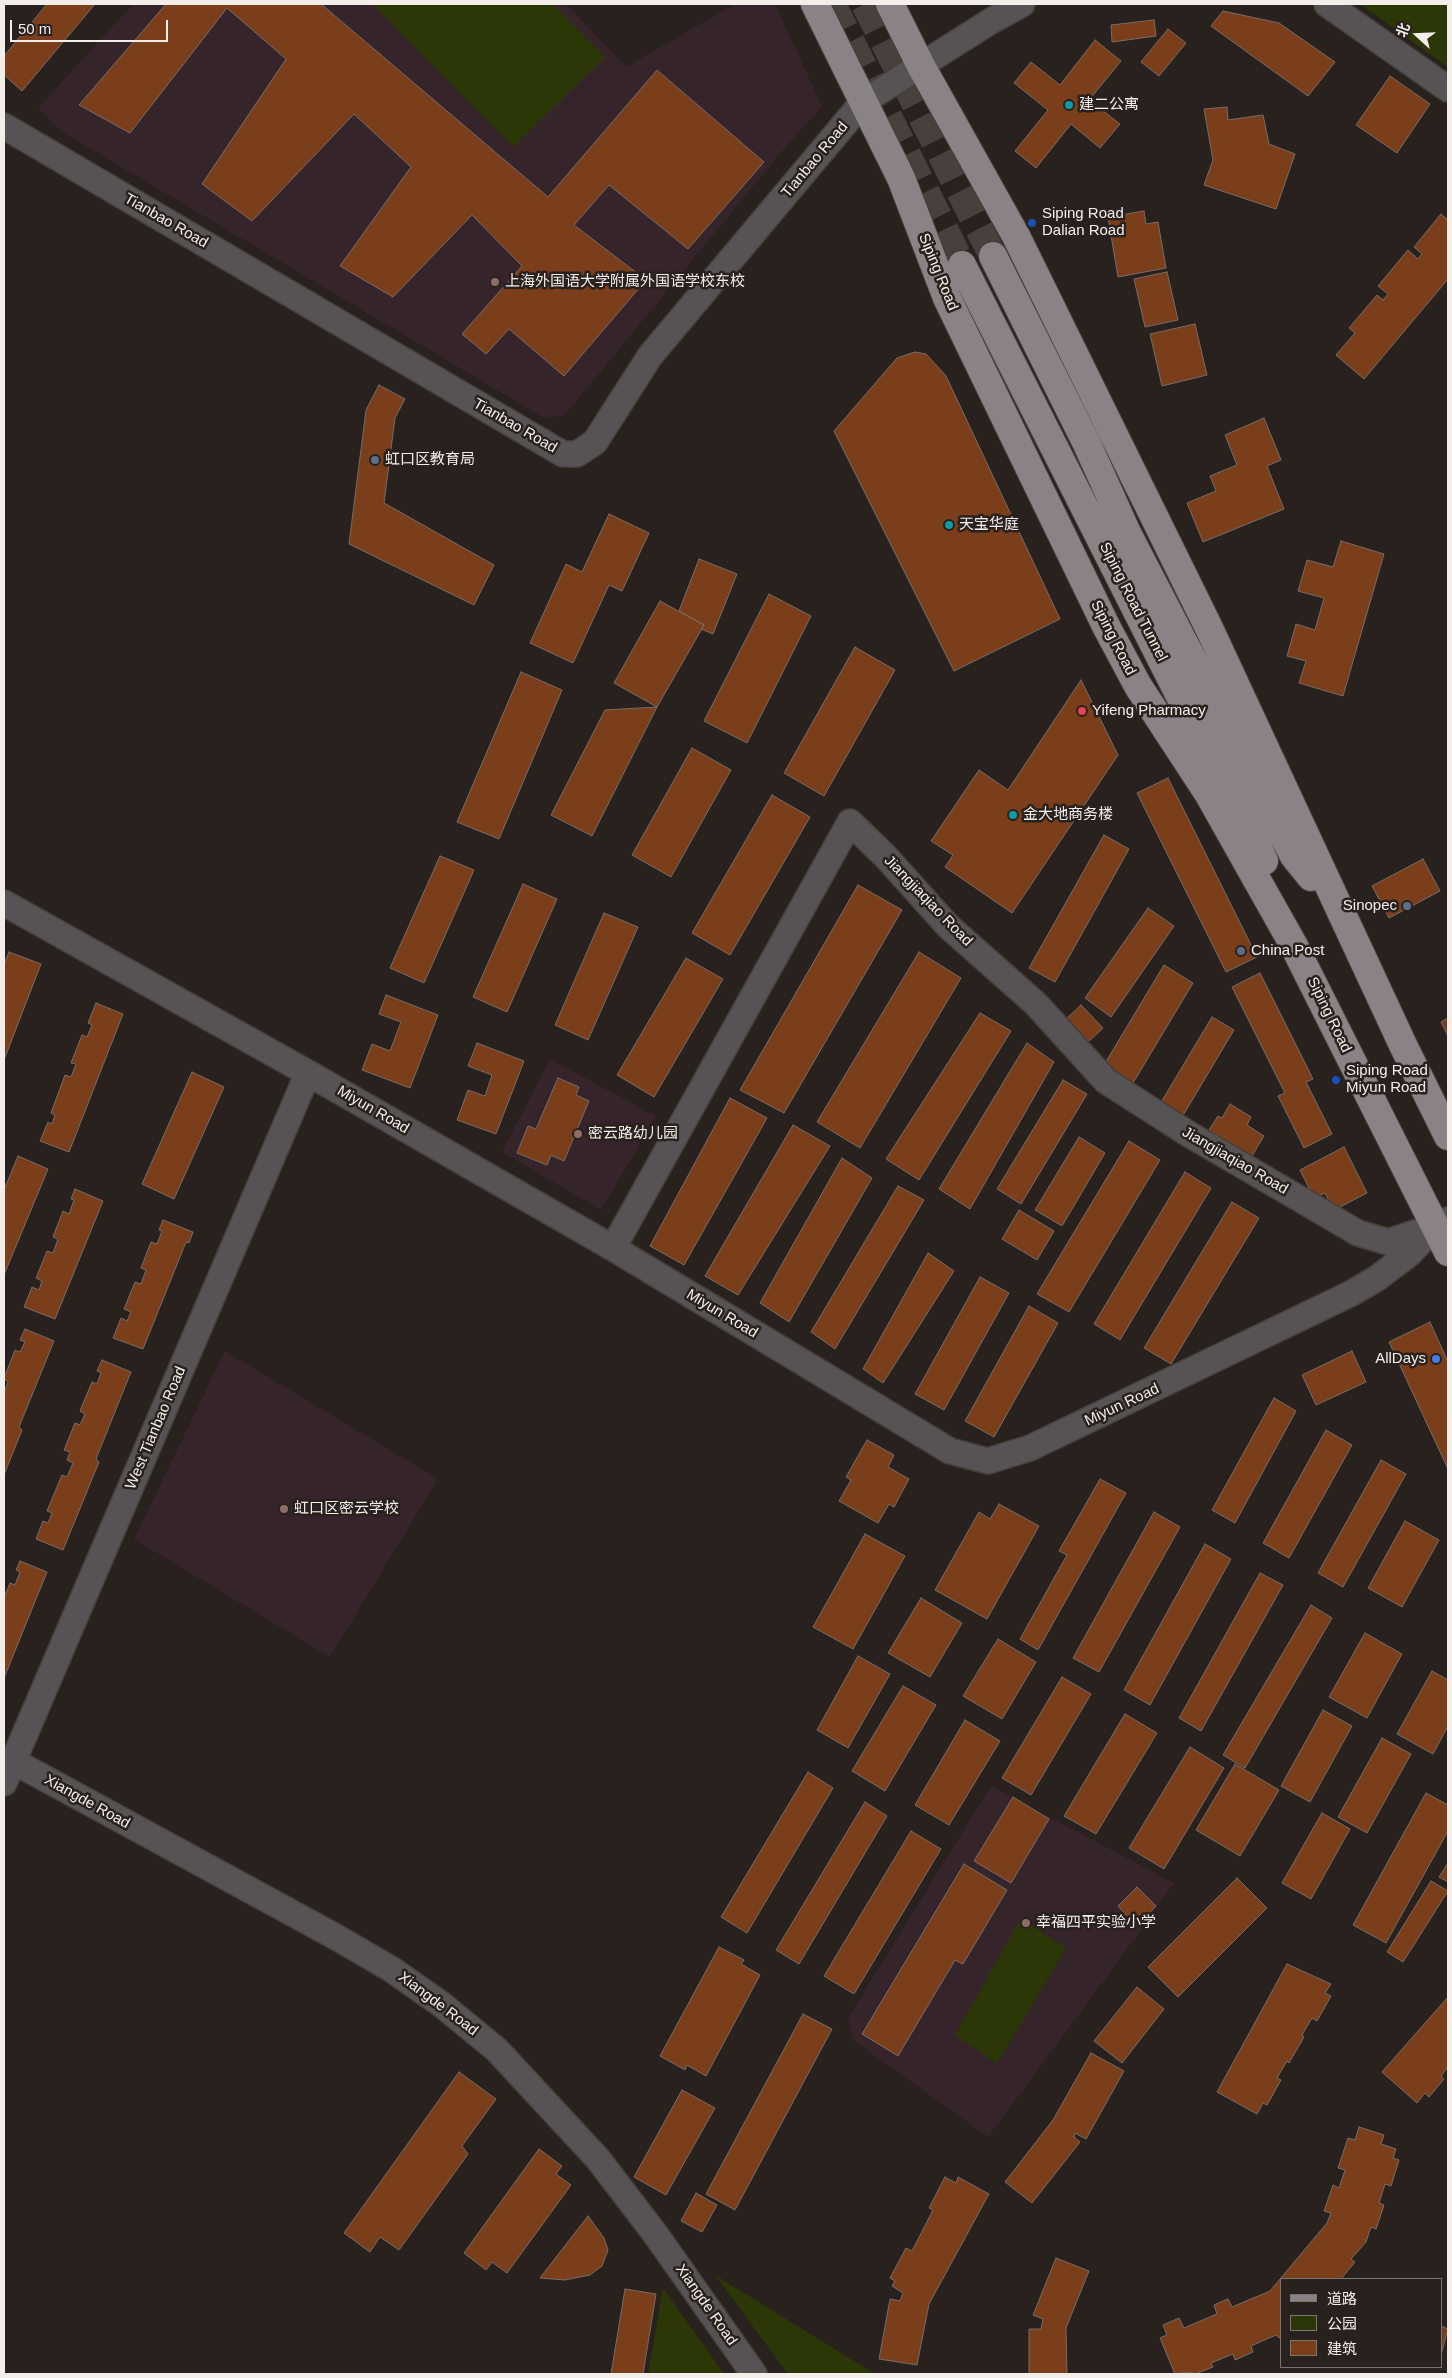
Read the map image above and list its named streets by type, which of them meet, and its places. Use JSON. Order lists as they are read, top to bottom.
{
  "streets": {
    "main road": ["Siping Road", "Siping Road Tunnel"],
    "street": [
      "Tianbao Road",
      "Jiangjiaqiao Road",
      "Miyun Road",
      "West Tianbao Road",
      "Xiangde Road"
    ]
  },
  "crossings": [
    ["Tianbao Road", "Siping Road"],
    ["Siping Road", "Siping Road Tunnel"],
    ["Siping Road", "Jiangjiaqiao Road"],
    ["Siping Road", "Miyun Road"],
    ["Jiangjiaqiao Road", "Miyun Road"],
    ["Miyun Road", "West Tianbao Road"],
    ["West Tianbao Road", "Xiangde Road"]
  ],
  "places": [
    "建二公寓",
    "Siping Road Dalian Road",
    "上海外国语大学附属外国语学校东校",
    "虹口区教育局",
    "天宝华庭",
    "Yifeng Pharmacy",
    "金大地商务楼",
    "Sinopec",
    "China Post",
    "Siping Road Miyun Road",
    "密云路幼儿园",
    "AllDays",
    "虹口区密云学校",
    "幸福四平实验小学"
  ],
  "legend": ["道路", "公园", "建筑"],
  "scale_bar": "50 m",
  "north": "left"
}
